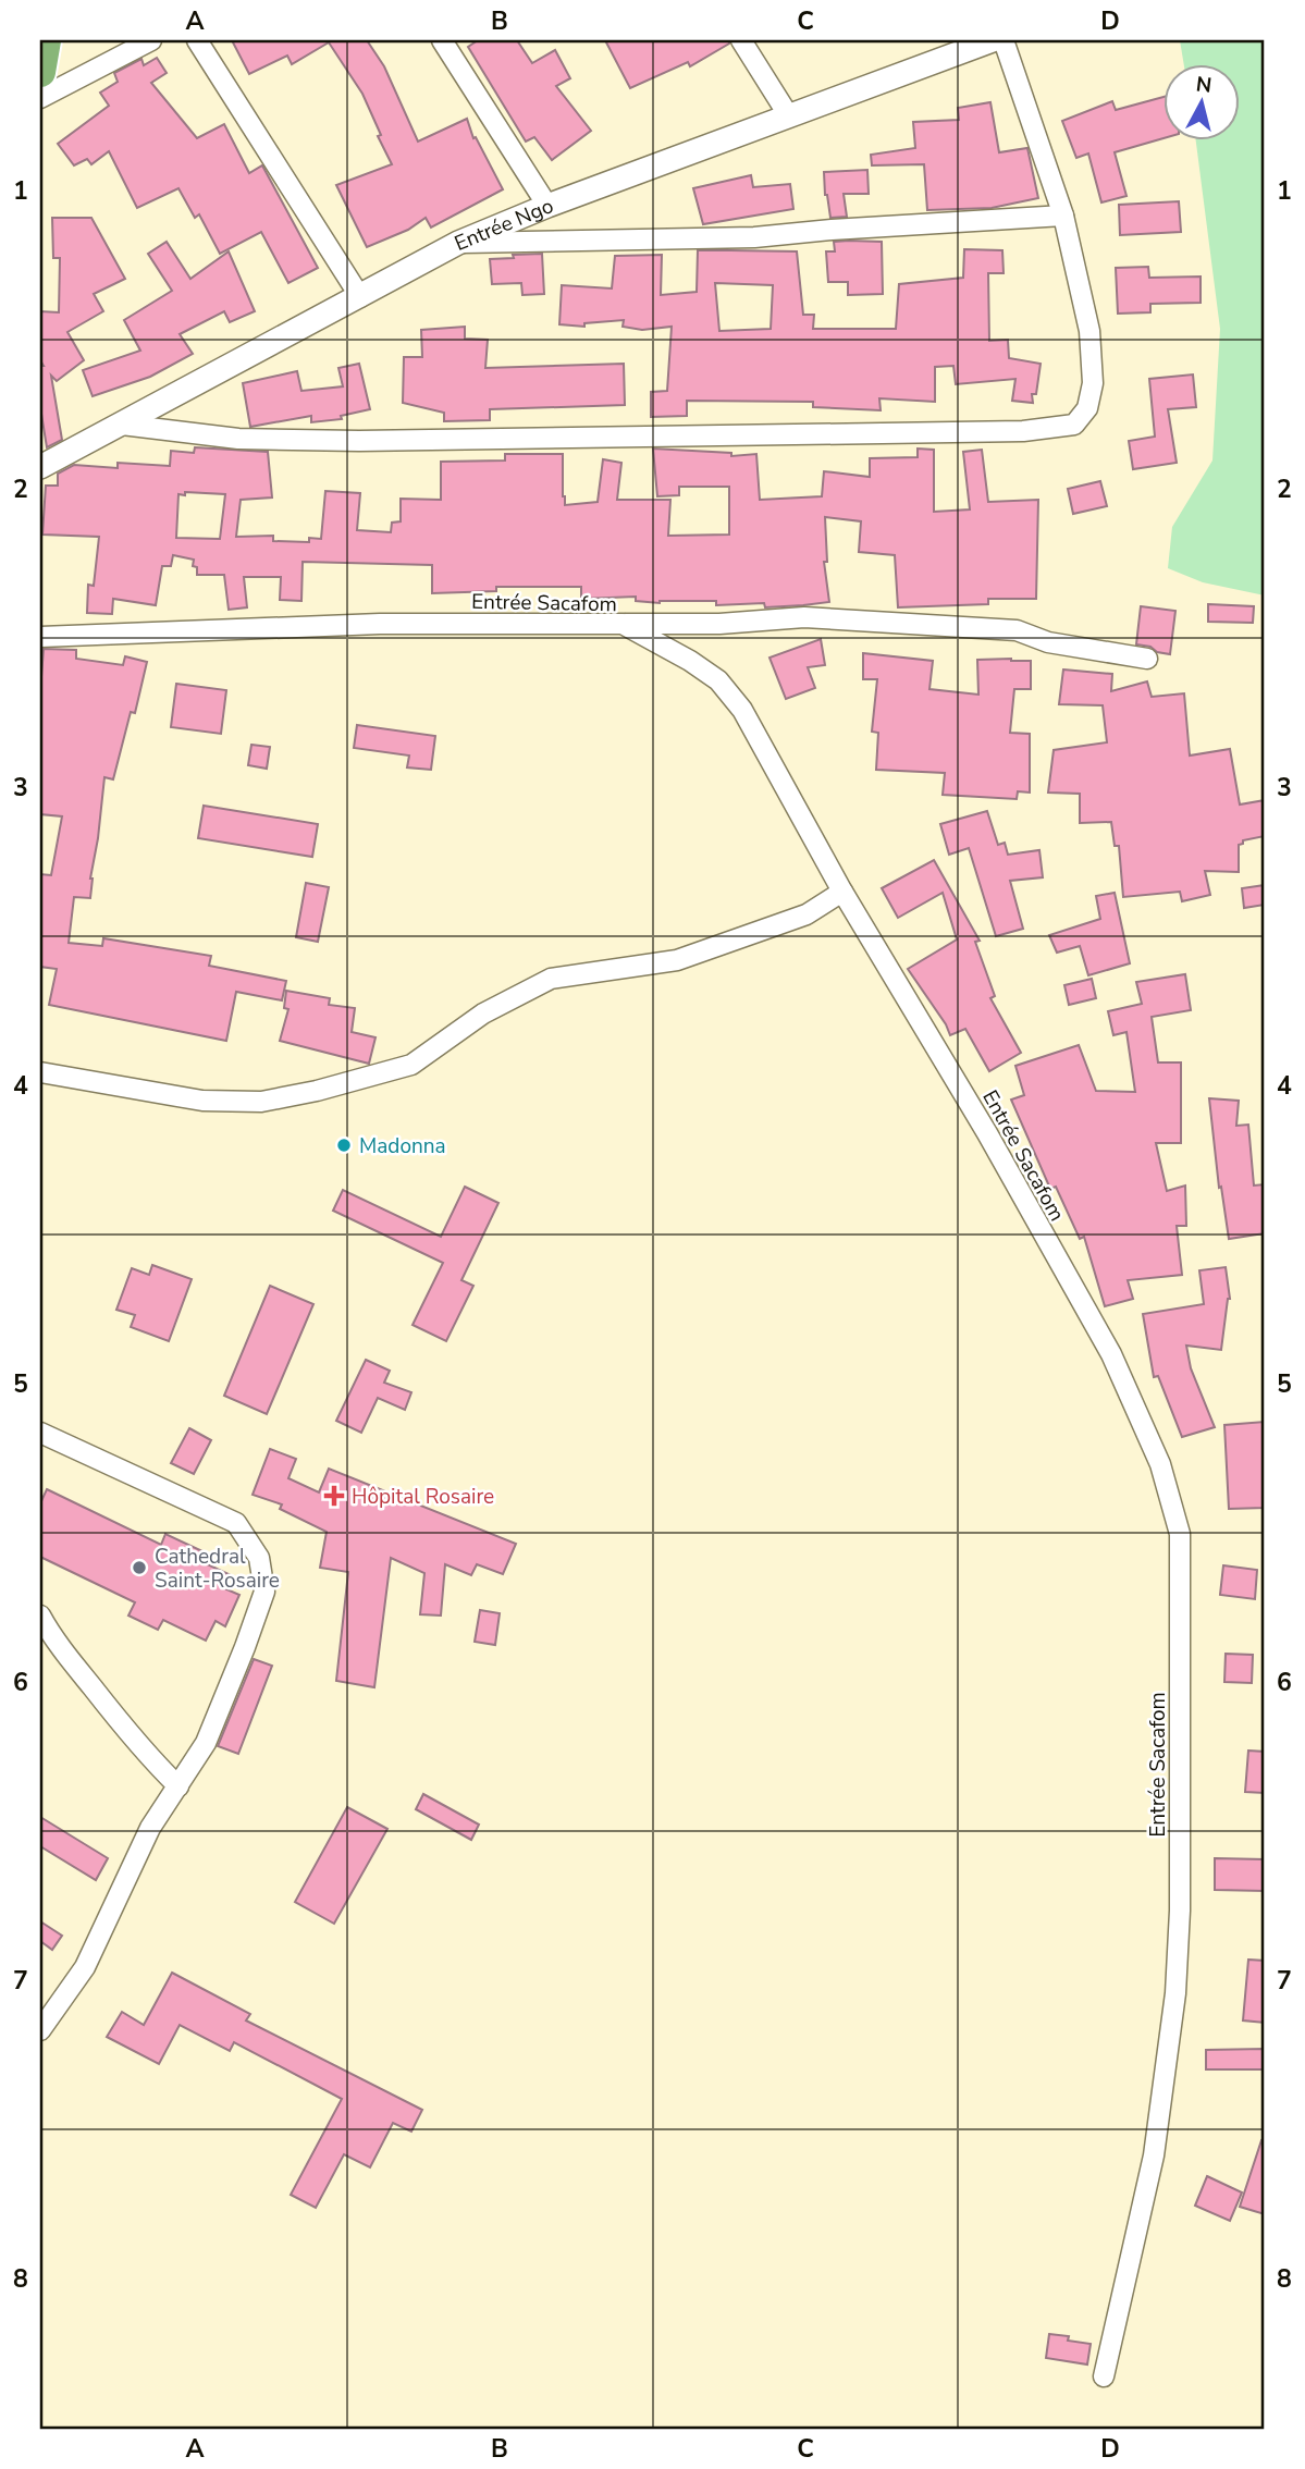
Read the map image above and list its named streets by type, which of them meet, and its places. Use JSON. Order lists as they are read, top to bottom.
{
  "streets": {
    "street": ["Entrée Ngo", "Entrée Sacafom"]
  },
  "places": {
    "other": ["Madonna", "Cathedral Saint-Rosaire"],
    "health": ["Hôpital Rosaire"]
  },
  "north": "top",
  "grid": {
    "columns": [
      "A",
      "B",
      "C",
      "D"
    ],
    "rows": [
      "1",
      "2",
      "3",
      "4",
      "5",
      "6",
      "7",
      "8"
    ]
  }
}
